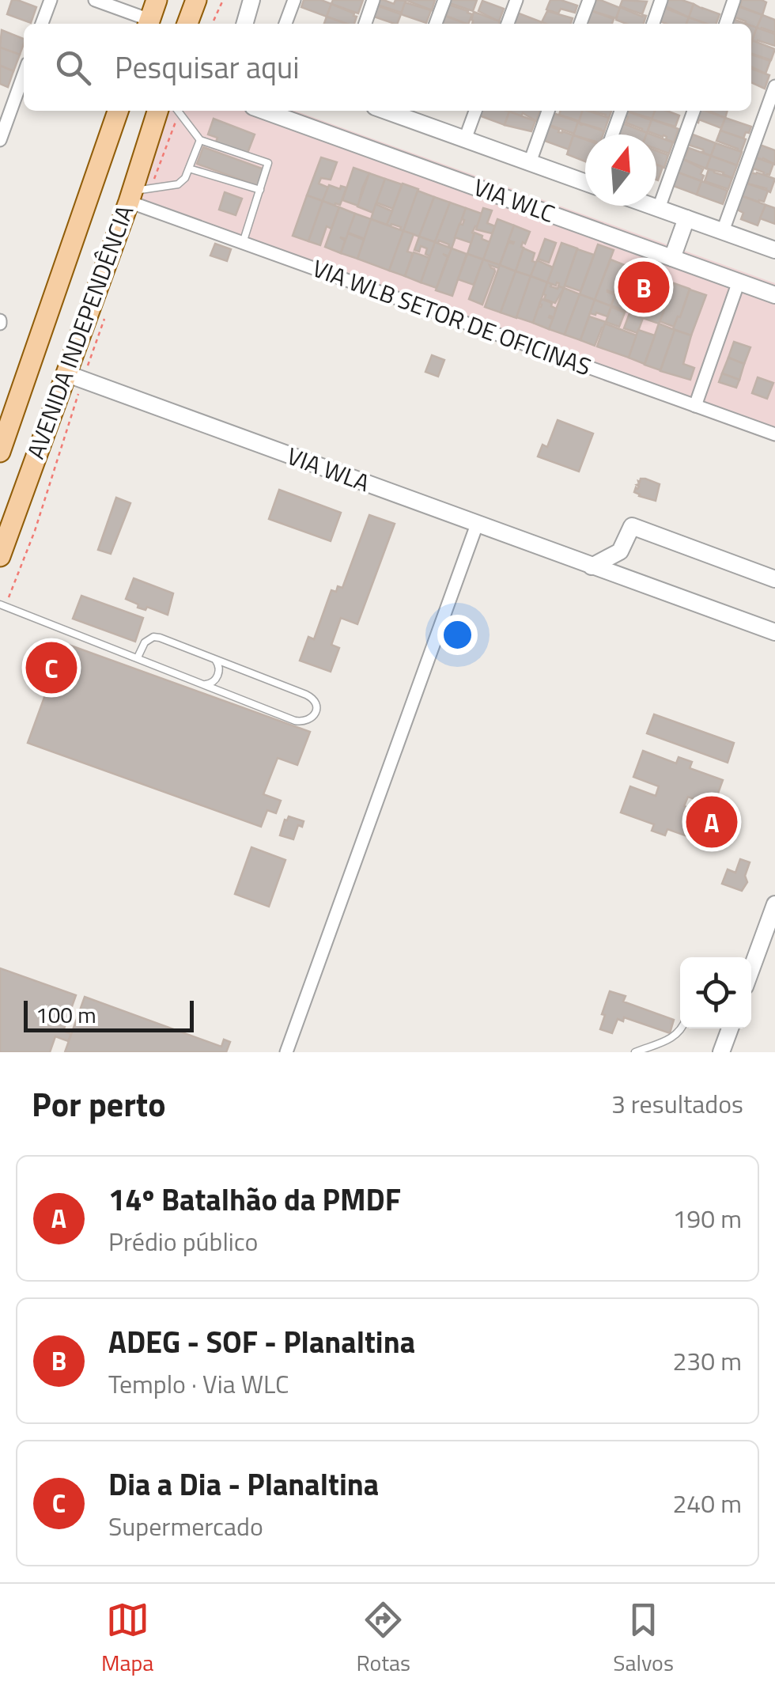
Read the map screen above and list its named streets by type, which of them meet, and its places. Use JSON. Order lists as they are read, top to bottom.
{
  "streets": {
    "main road": ["AVENIDA INDEPENDÊNCIA"],
    "street": ["VIA WLC", "VIA WLB SETOR DE OFICINAS", "VIA WLA"]
  },
  "crossings": [
    ["VIA WLB SETOR DE OFICINAS", "AVENIDA INDEPENDÊNCIA"],
    ["AVENIDA INDEPENDÊNCIA", "VIA WLA"]
  ],
  "scale_bar": "100 m",
  "north": "top",
  "page": {
    "search": "Pesquisar aqui",
    "pins": ["B", "C", "A"],
    "scale": "100 m",
    "heading": ["Por perto", "3 resultados"],
    "list": [
      {
        "mark": "A",
        "name": "14º Batalhão da PMDF",
        "note": "Prédio público",
        "value": "190 m"
      },
      {
        "mark": "B",
        "name": "ADEG - SOF - Planaltina",
        "note": "Templo · Via WLC",
        "value": "230 m"
      },
      {
        "mark": "C",
        "name": "Dia a Dia - Planaltina",
        "note": "Supermercado",
        "value": "240 m"
      }
    ],
    "nav": ["Mapa", "Rotas", "Salvos"]
  }
}
